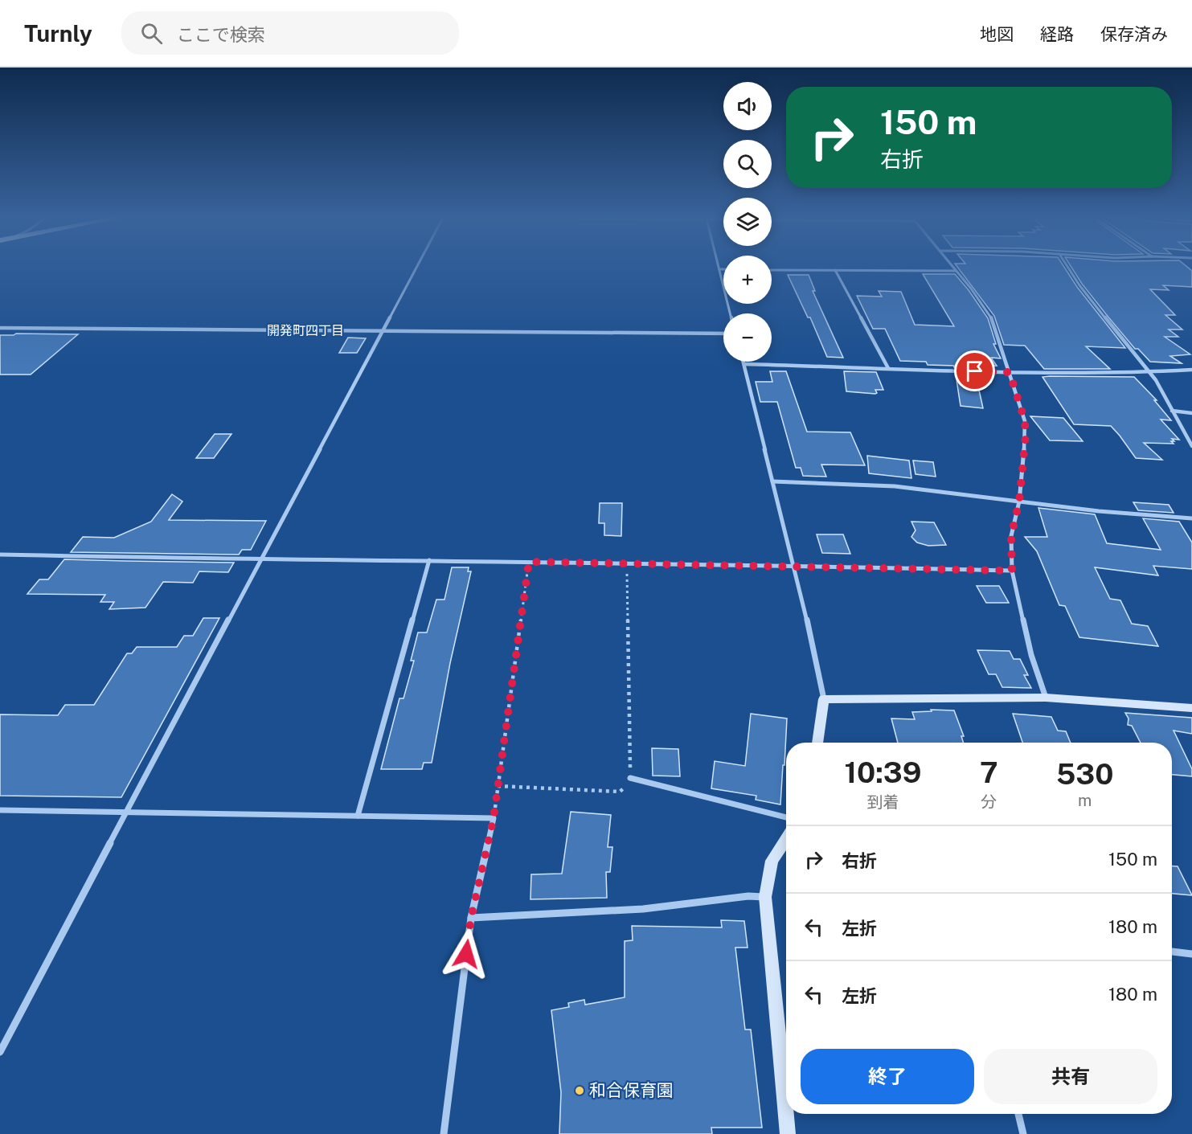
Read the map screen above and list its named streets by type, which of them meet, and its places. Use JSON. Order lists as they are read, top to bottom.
{
  "districts": ["開発町四丁目"],
  "places": ["和合保育園"],
  "page": {
    "header": "Turnly",
    "search": "ここで検索",
    "nav": ["地図", "経路", "保存済み"],
    "map_buttons": ["+", "−"],
    "turn": ["150 m", "右折"],
    "eta": [
      "10:39",
      "到着",
      "7",
      "分",
      "530",
      "m"
    ],
    "list": [
      {
        "name": "右折",
        "value": "150 m"
      },
      {
        "name": "左折",
        "value": "180 m"
      },
      {
        "name": "左折",
        "value": "180 m"
      }
    ],
    "buttons": ["終了", "共有"]
  }
}
